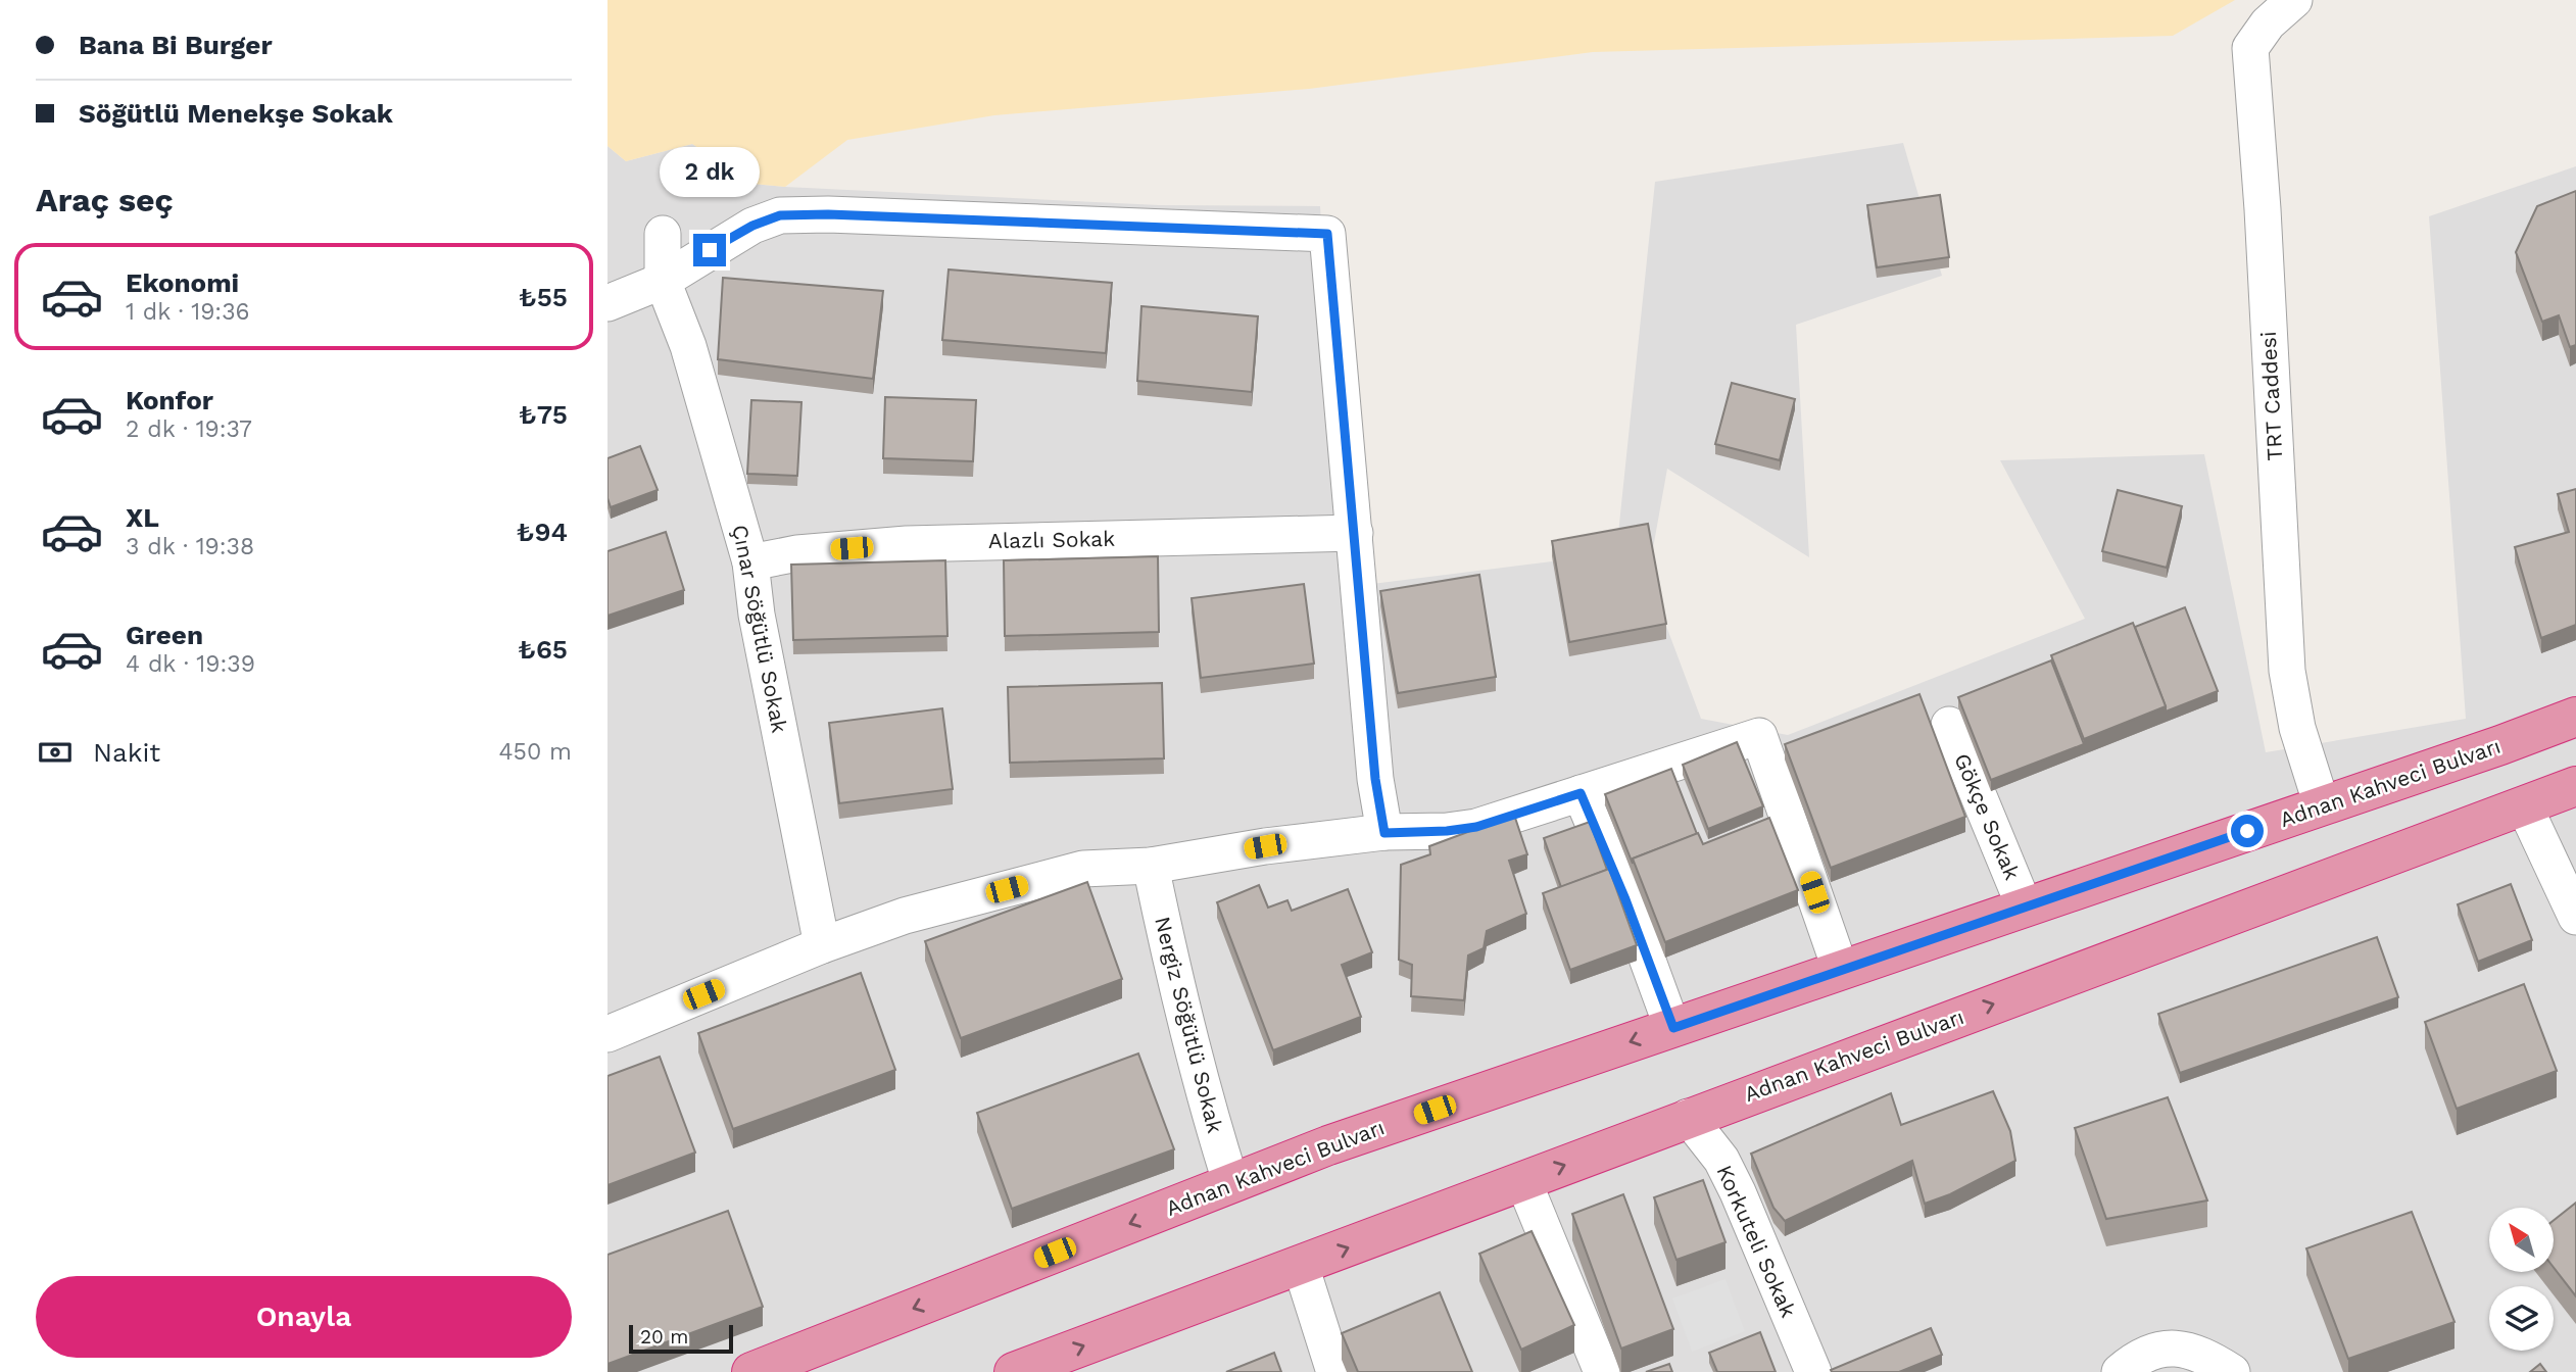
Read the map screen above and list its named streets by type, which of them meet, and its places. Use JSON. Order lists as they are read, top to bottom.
{
  "streets": {
    "highway": ["Adnan Kahveci Bulvarı"],
    "street": [
      "TRT Caddesi",
      "Alazlı Sokak",
      "Çınar Söğütlü Sokak",
      "Gökçe Sokak",
      "Nergiz Söğütlü Sokak",
      "Korkuteli Sokak"
    ]
  },
  "crossings": [
    ["TRT Caddesi", "Adnan Kahveci Bulvarı"],
    ["Alazlı Sokak", "Çınar Söğütlü Sokak"],
    ["Adnan Kahveci Bulvarı", "Gökçe Sokak"],
    ["Adnan Kahveci Bulvarı", "Nergiz Söğütlü Sokak"],
    ["Adnan Kahveci Bulvarı", "Korkuteli Sokak"]
  ],
  "scale_bar": "20 m",
  "north": "top left",
  "page": {
    "banner": ["Bana Bi Burger", "Söğütlü Menekşe Sokak"],
    "bubble": "2 dk",
    "heading": "Araç seç",
    "list": [
      {
        "name": "Ekonomi",
        "note": "1 dk · 19:36",
        "value": "₺55"
      },
      {
        "name": "Konfor",
        "note": "2 dk · 19:37",
        "value": "₺75"
      },
      {
        "name": "XL",
        "note": "3 dk · 19:38",
        "value": "₺94"
      },
      {
        "name": "Green",
        "note": "4 dk · 19:39",
        "value": "₺65"
      }
    ],
    "pay": ["Nakit", "450 m"],
    "buttons": "Onayla",
    "scale": "20 m"
  }
}
